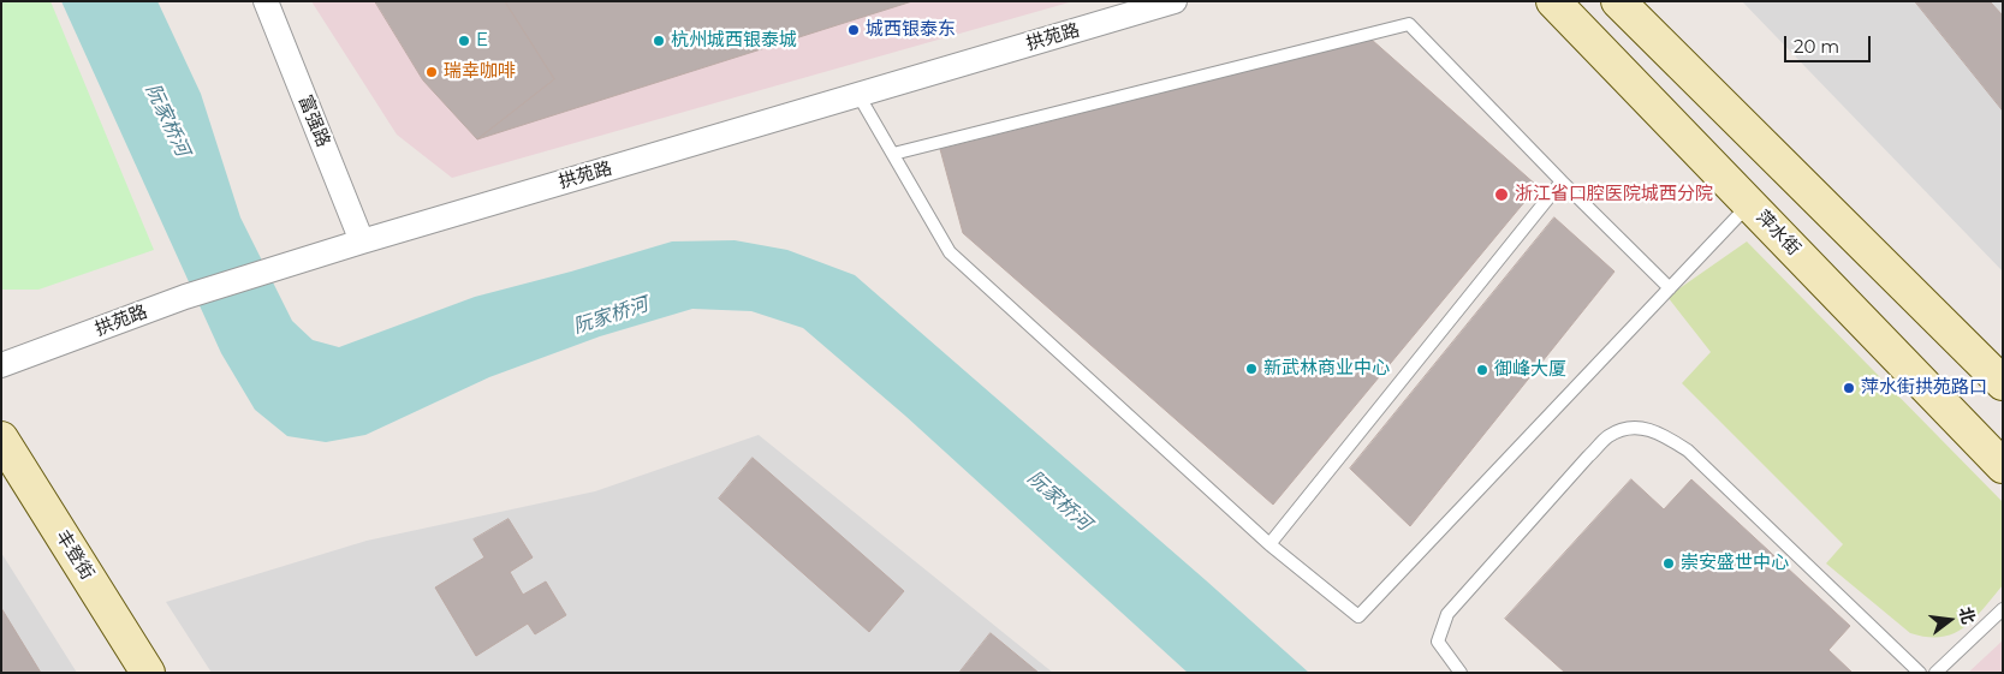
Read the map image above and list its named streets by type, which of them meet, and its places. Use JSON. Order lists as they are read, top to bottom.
{
  "streets": {
    "main road": ["萍水街", "丰登街"],
    "street": ["拱苑路", "富强路"]
  },
  "crossings": [
    ["拱苑路", "富强路"]
  ],
  "water": ["阮家桥河"],
  "places": [
    "城西银泰东",
    "E",
    "杭州城西银泰城",
    "瑞幸咖啡",
    "浙江省口腔医院城西分院",
    "新武林商业中心",
    "御峰大厦",
    "萍水街拱苑路口",
    "崇安盛世中心"
  ],
  "scale_bar": "20 m",
  "north": "right"
}
